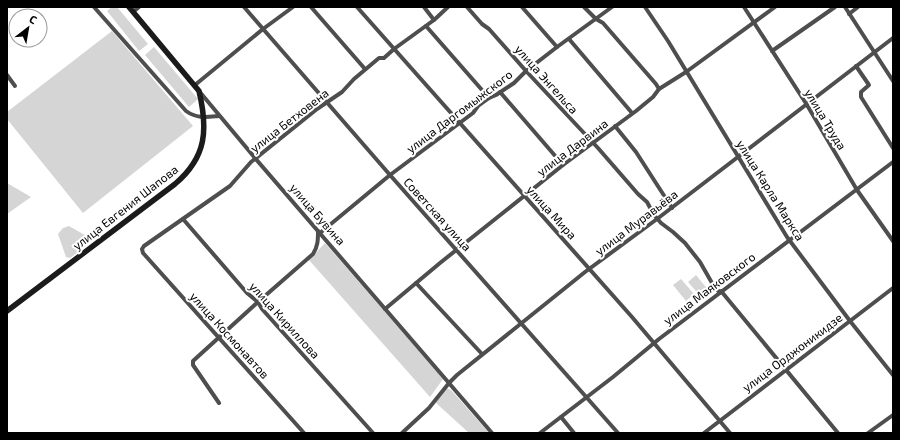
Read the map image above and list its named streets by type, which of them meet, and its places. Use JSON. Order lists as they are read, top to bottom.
{
  "streets": {
    "street": [
      "улица Энгельса",
      "улица Даргомыжского",
      "улица Труда",
      "улица Бетховена",
      "улица Дарвина",
      "улица Карла Маркса",
      "улица Евгения Шапова",
      "улица Мира",
      "улица Бувина",
      "Советская улица",
      "улица Муравьёва",
      "улица Маяковского",
      "улица Кириллова",
      "улица Космонавтов",
      "улица Орджоникидзе"
    ]
  },
  "crossings": [
    ["улица Энгельса", "улица Даргомыжского"],
    ["улица Энгельса", "улица Дарвина"],
    ["улица Энгельса", "улица Муравьёва"],
    ["улица Энгельса", "улица Маяковского"],
    ["улица Энгельса", "улица Орджоникидзе"],
    ["улица Даргомыжского", "улица Мира"],
    ["улица Даргомыжского", "улица Бувина"],
    ["улица Даргомыжского", "Советская улица"],
    ["улица Труда", "улица Дарвина"],
    ["улица Труда", "улица Муравьёва"],
    ["улица Труда", "улица Маяковского"],
    ["улица Бетховена", "улица Мира"],
    ["улица Бетховена", "улица Бувина"],
    ["улица Бетховена", "Советская улица"],
    ["улица Бетховена", "улица Кириллова"],
    ["улица Бетховена", "улица Космонавтов"],
    ["улица Дарвина", "улица Карла Маркса"],
    ["улица Дарвина", "улица Мира"],
    ["улица Дарвина", "улица Бувина"],
    ["улица Дарвина", "Советская улица"],
    ["улица Карла Маркса", "улица Муравьёва"],
    ["улица Карла Маркса", "улица Маяковского"],
    ["улица Карла Маркса", "улица Орджоникидзе"],
    ["улица Евгения Шапова", "улица Бувина"],
    ["улица Мира", "улица Муравьёва"],
    ["улица Мира", "улица Маяковского"],
    ["улица Мира", "улица Орджоникидзе"],
    ["улица Бувина", "улица Муравьёва"],
    ["Советская улица", "улица Муравьёва"],
    ["Советская улица", "улица Маяковского"]
  ],
  "north": "top right"
}
